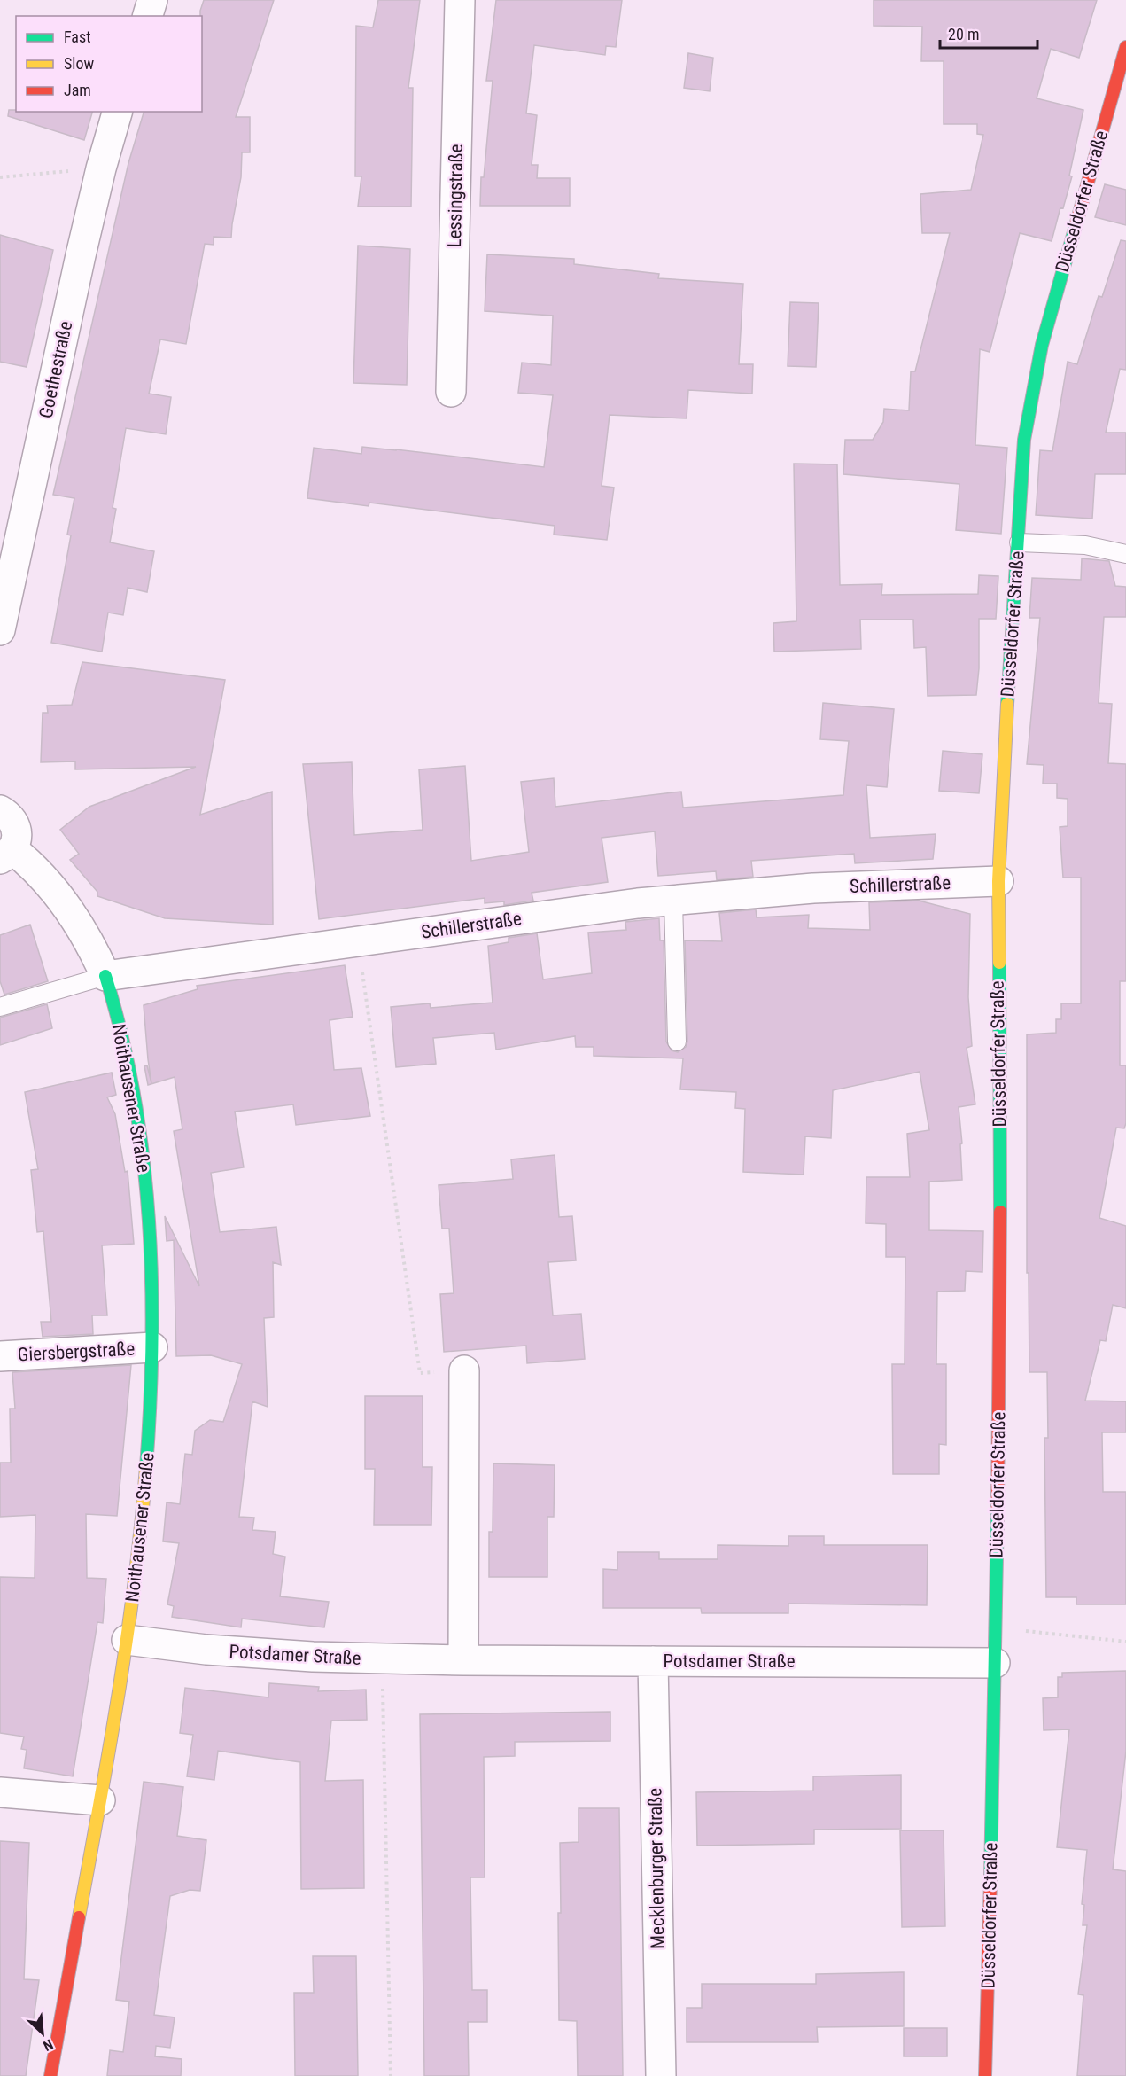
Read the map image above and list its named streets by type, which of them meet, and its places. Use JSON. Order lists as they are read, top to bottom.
{
  "streets": {
    "street": [
      "Lessingstraße",
      "Düsseldorfer Straße",
      "Goethestraße",
      "Schillerstraße",
      "Noithausener Straße",
      "Giersbergstraße",
      "Potsdamer Straße",
      "Mecklenburger Straße"
    ]
  },
  "crossings": [
    ["Düsseldorfer Straße", "Schillerstraße"],
    ["Düsseldorfer Straße", "Potsdamer Straße"],
    ["Schillerstraße", "Noithausener Straße"],
    ["Noithausener Straße", "Giersbergstraße"],
    ["Noithausener Straße", "Potsdamer Straße"],
    ["Potsdamer Straße", "Mecklenburger Straße"]
  ],
  "legend": ["Fast", "Slow", "Jam"],
  "scale_bar": "20 m",
  "north": "bottom right"
}
